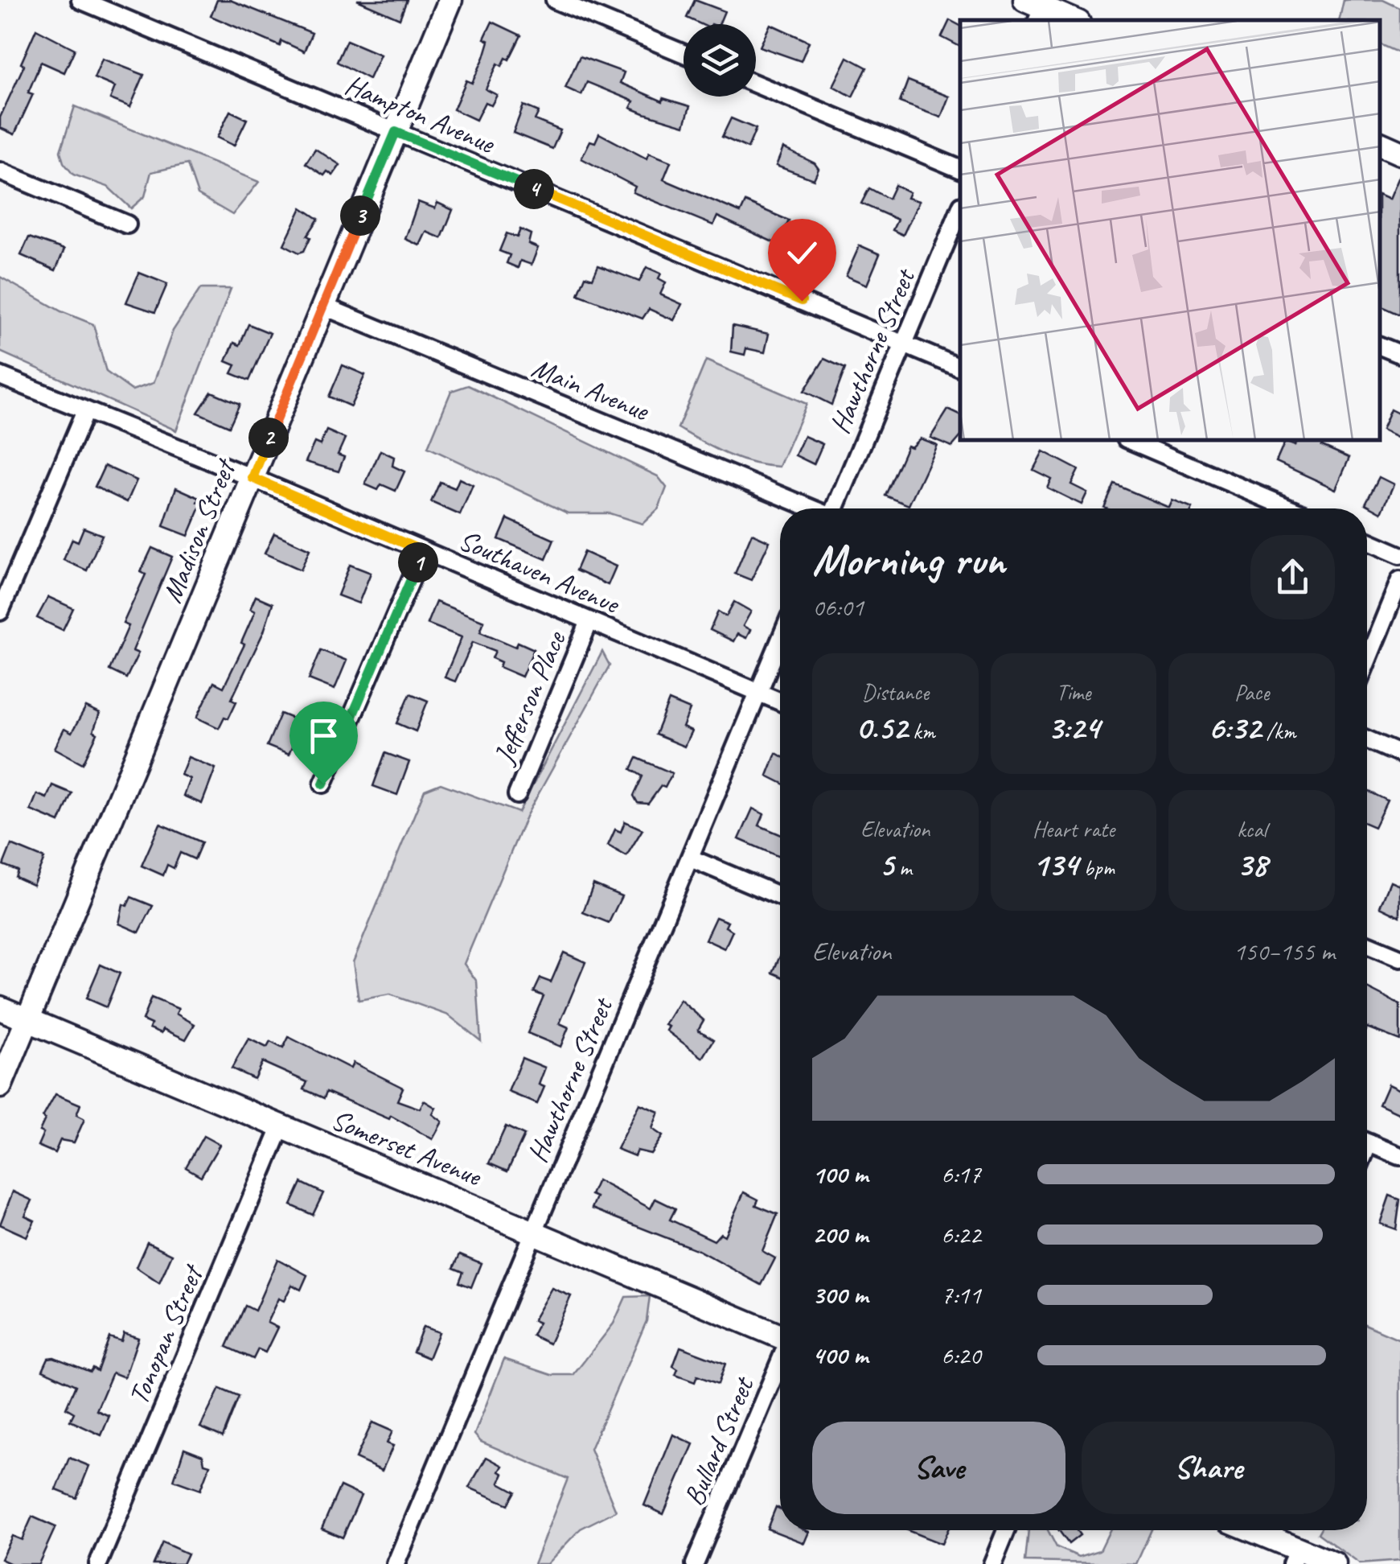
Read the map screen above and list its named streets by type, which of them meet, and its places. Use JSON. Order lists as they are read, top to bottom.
{
  "streets": {
    "street": [
      "Hampton Avenue",
      "Hawthorne Street",
      "Main Avenue",
      "Madison Street",
      "Southaven Avenue",
      "Jefferson Place",
      "Somerset Avenue",
      "Tonopan Street",
      "Bullard Street"
    ]
  },
  "crossings": [
    ["Hampton Avenue", "Hawthorne Street"],
    ["Hampton Avenue", "Madison Street"],
    ["Hawthorne Street", "Southaven Avenue"],
    ["Hawthorne Street", "Somerset Avenue"],
    ["Main Avenue", "Madison Street"],
    ["Madison Street", "Southaven Avenue"],
    ["Madison Street", "Somerset Avenue"],
    ["Southaven Avenue", "Jefferson Place"],
    ["Somerset Avenue", "Tonopan Street"]
  ],
  "page": {
    "pins": [
      "4",
      "3",
      "2",
      "1"
    ],
    "heading": ["Morning run", "06:01"],
    "stats": [
      ["Distance", "0.52 km"],
      ["Time", "3:24"],
      ["Pace", "6:32 /km"],
      ["Elevation", "5 m"],
      ["Heart rate", "134 bpm"],
      ["kcal", "38"]
    ],
    "chart": ["Elevation", "150–155 m"],
    "list": [
      {
        "name": "100 m",
        "note": "6:17"
      },
      {
        "name": "200 m",
        "note": "6:22"
      },
      {
        "name": "300 m",
        "note": "7:11"
      },
      {
        "name": "400 m",
        "note": "6:20"
      }
    ],
    "buttons": ["Save", "Share"]
  }
}
